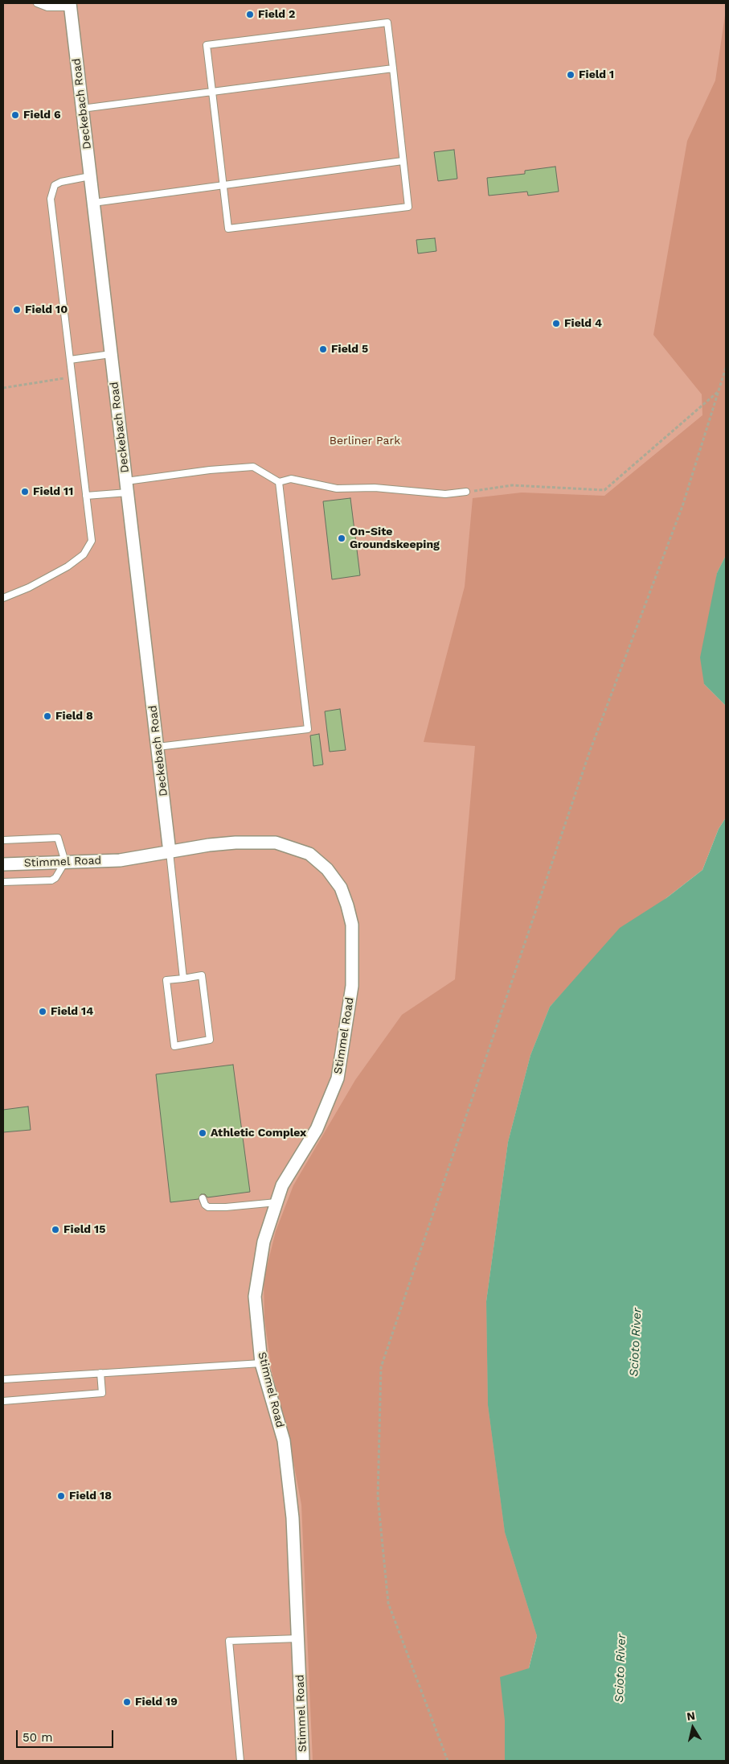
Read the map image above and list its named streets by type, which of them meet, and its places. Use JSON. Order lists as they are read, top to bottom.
{
  "streets": {
    "street": ["Deckebach Road", "Stimmel Road"]
  },
  "crossings": [
    ["Deckebach Road", "Stimmel Road"]
  ],
  "water": ["Scioto River"],
  "parks": ["Berliner Park"],
  "places": [
    "Field 2",
    "Field 1",
    "Field 6",
    "Field 10",
    "Field 4",
    "Field 5",
    "Field 11",
    "On-Site Groundskeeping",
    "Field 8",
    "Field 14",
    "Athletic Complex",
    "Field 15",
    "Field 18",
    "Field 19"
  ],
  "scale_bar": "50 m",
  "north": "top"
}
